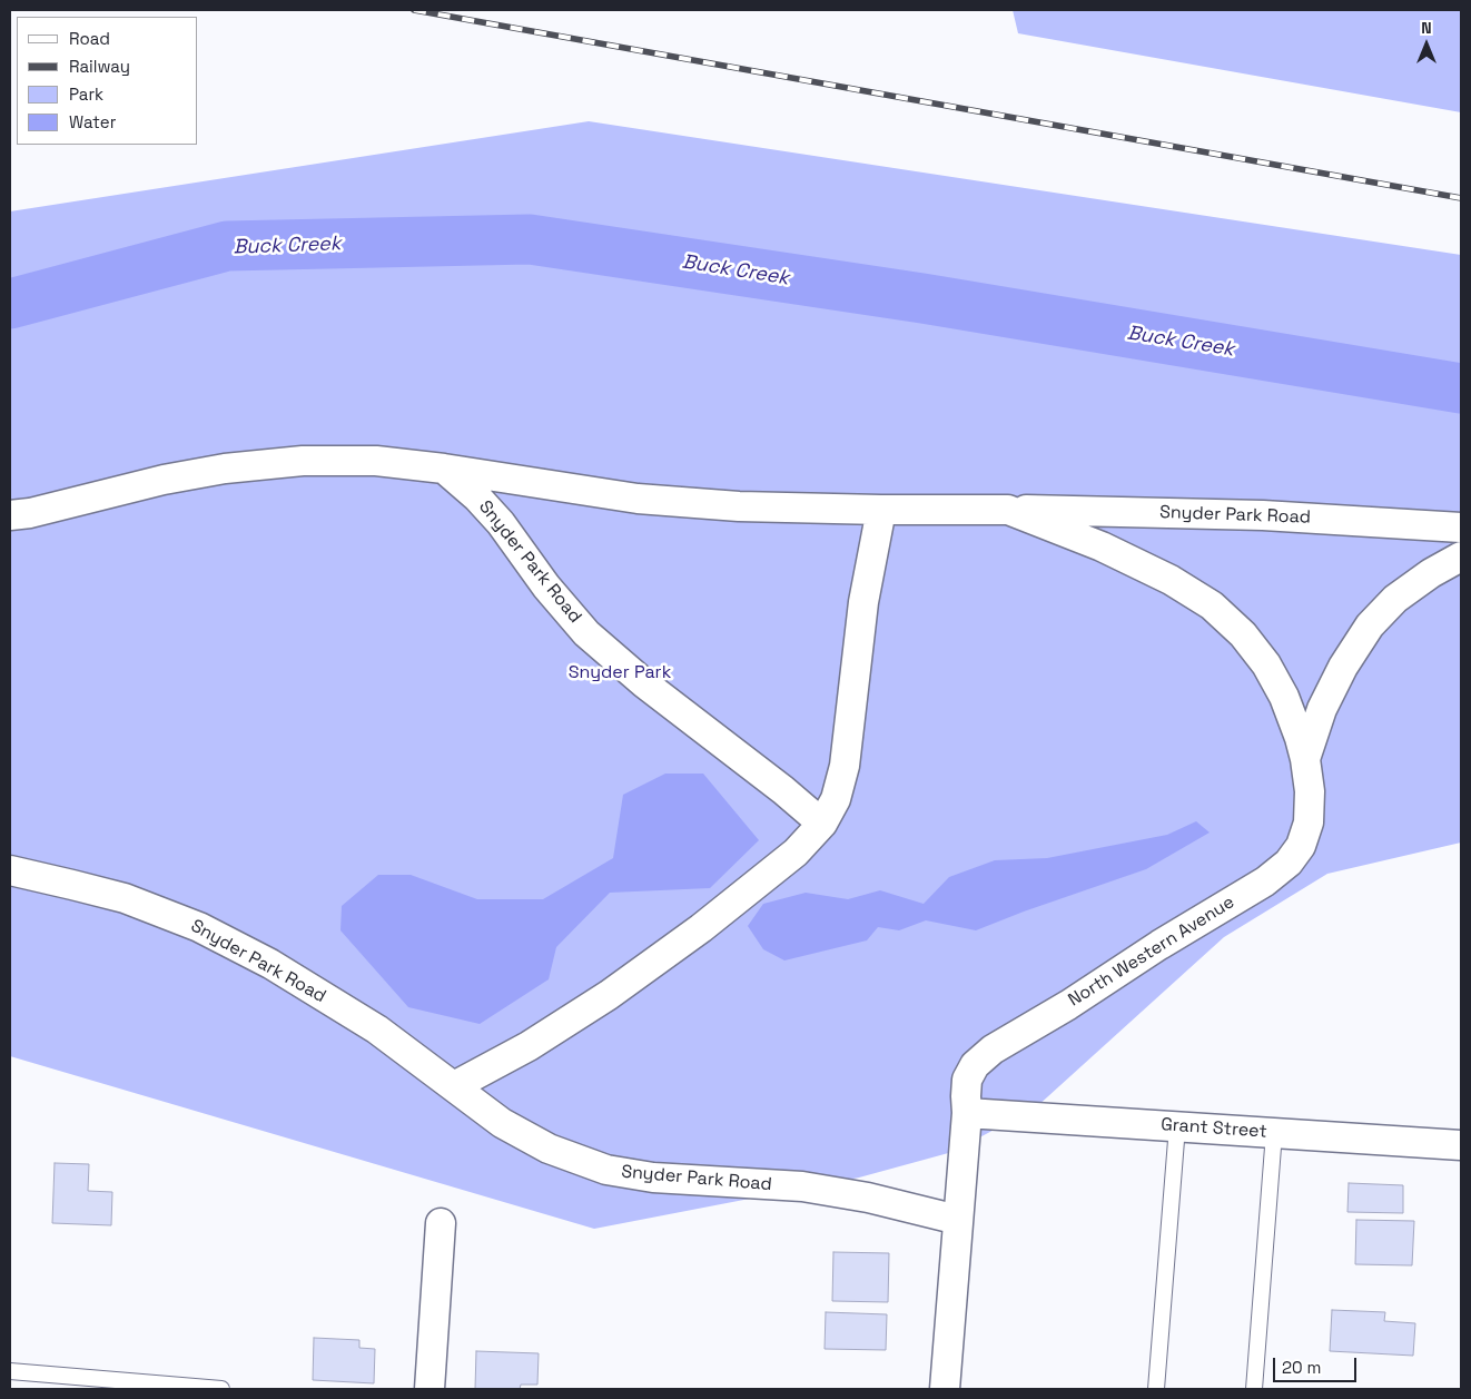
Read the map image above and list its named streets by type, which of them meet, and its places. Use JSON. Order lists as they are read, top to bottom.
{
  "streets": {
    "street": ["Snyder Park Road", "North Western Avenue", "Grant Street"]
  },
  "crossings": [
    ["Snyder Park Road", "North Western Avenue"],
    ["North Western Avenue", "Grant Street"]
  ],
  "water": ["Buck Creek"],
  "parks": ["Snyder Park"],
  "legend": [
    "Road",
    "Railway",
    "Park",
    "Water"
  ],
  "scale_bar": "20 m",
  "north": "top"
}
